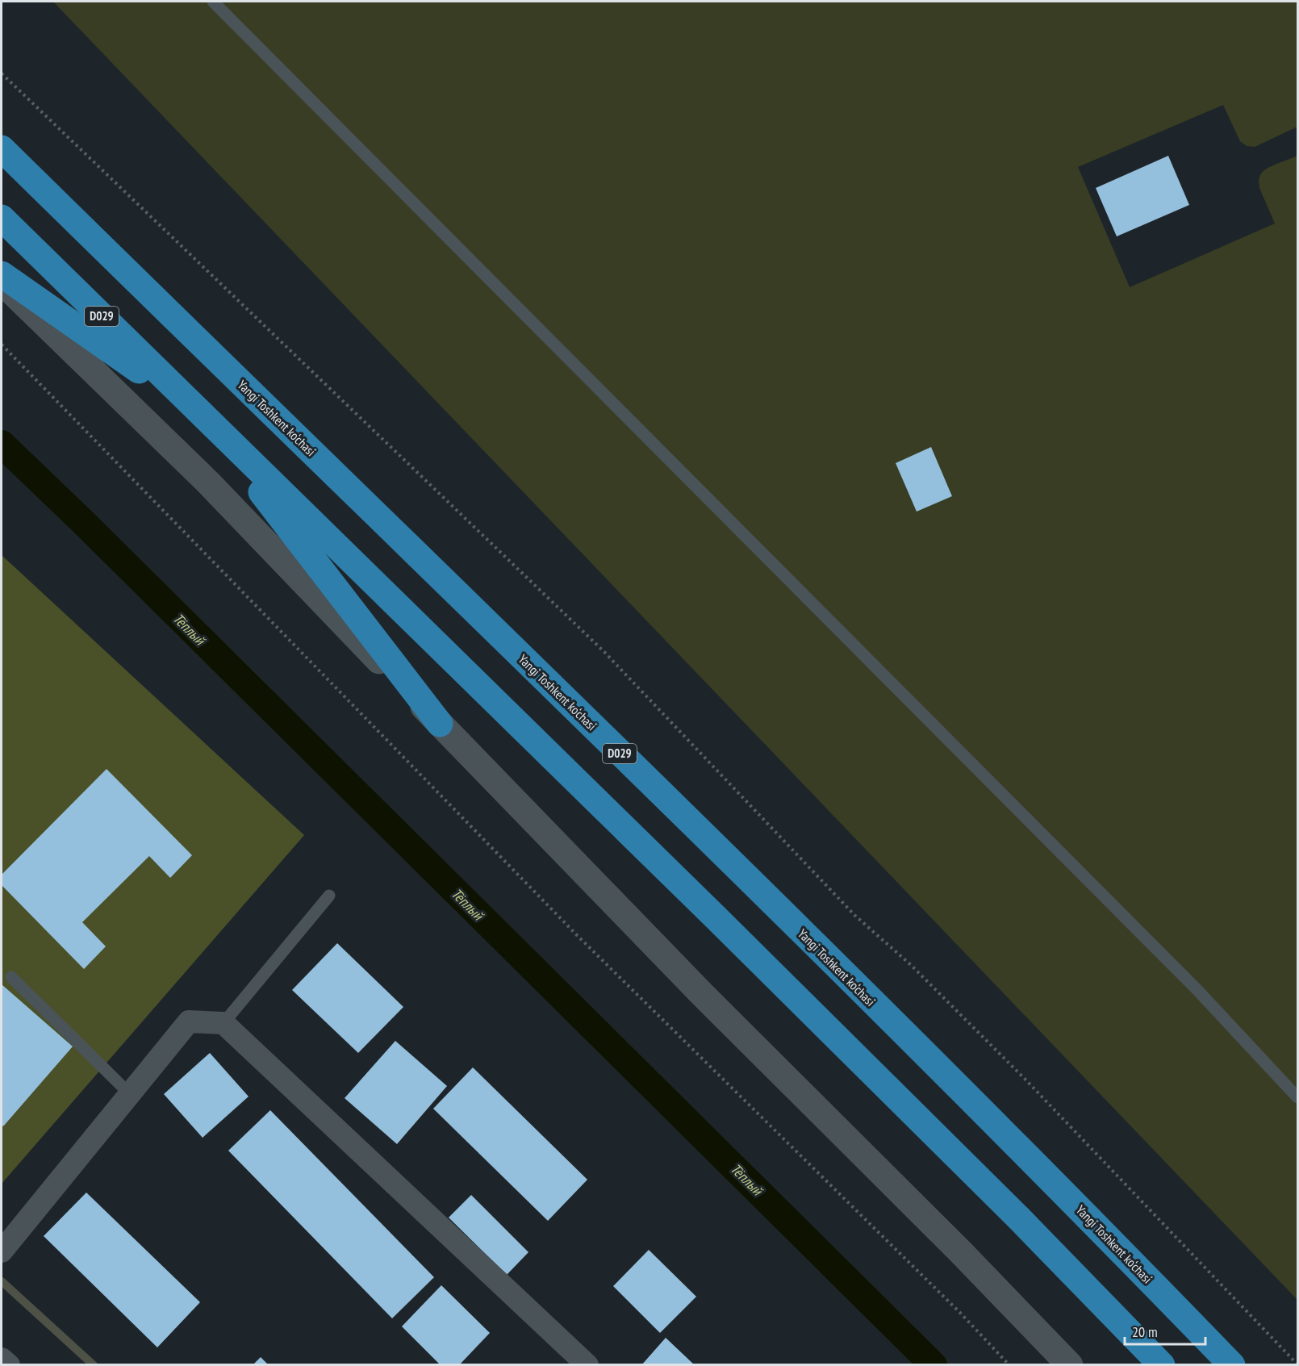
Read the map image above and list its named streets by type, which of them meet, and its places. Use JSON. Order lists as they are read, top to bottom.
{
  "streets": {
    "highway": ["D029", "Yangi Toshkent ko‘chasi"]
  },
  "water": ["Тёплый"],
  "scale_bar": "20 m"
}
